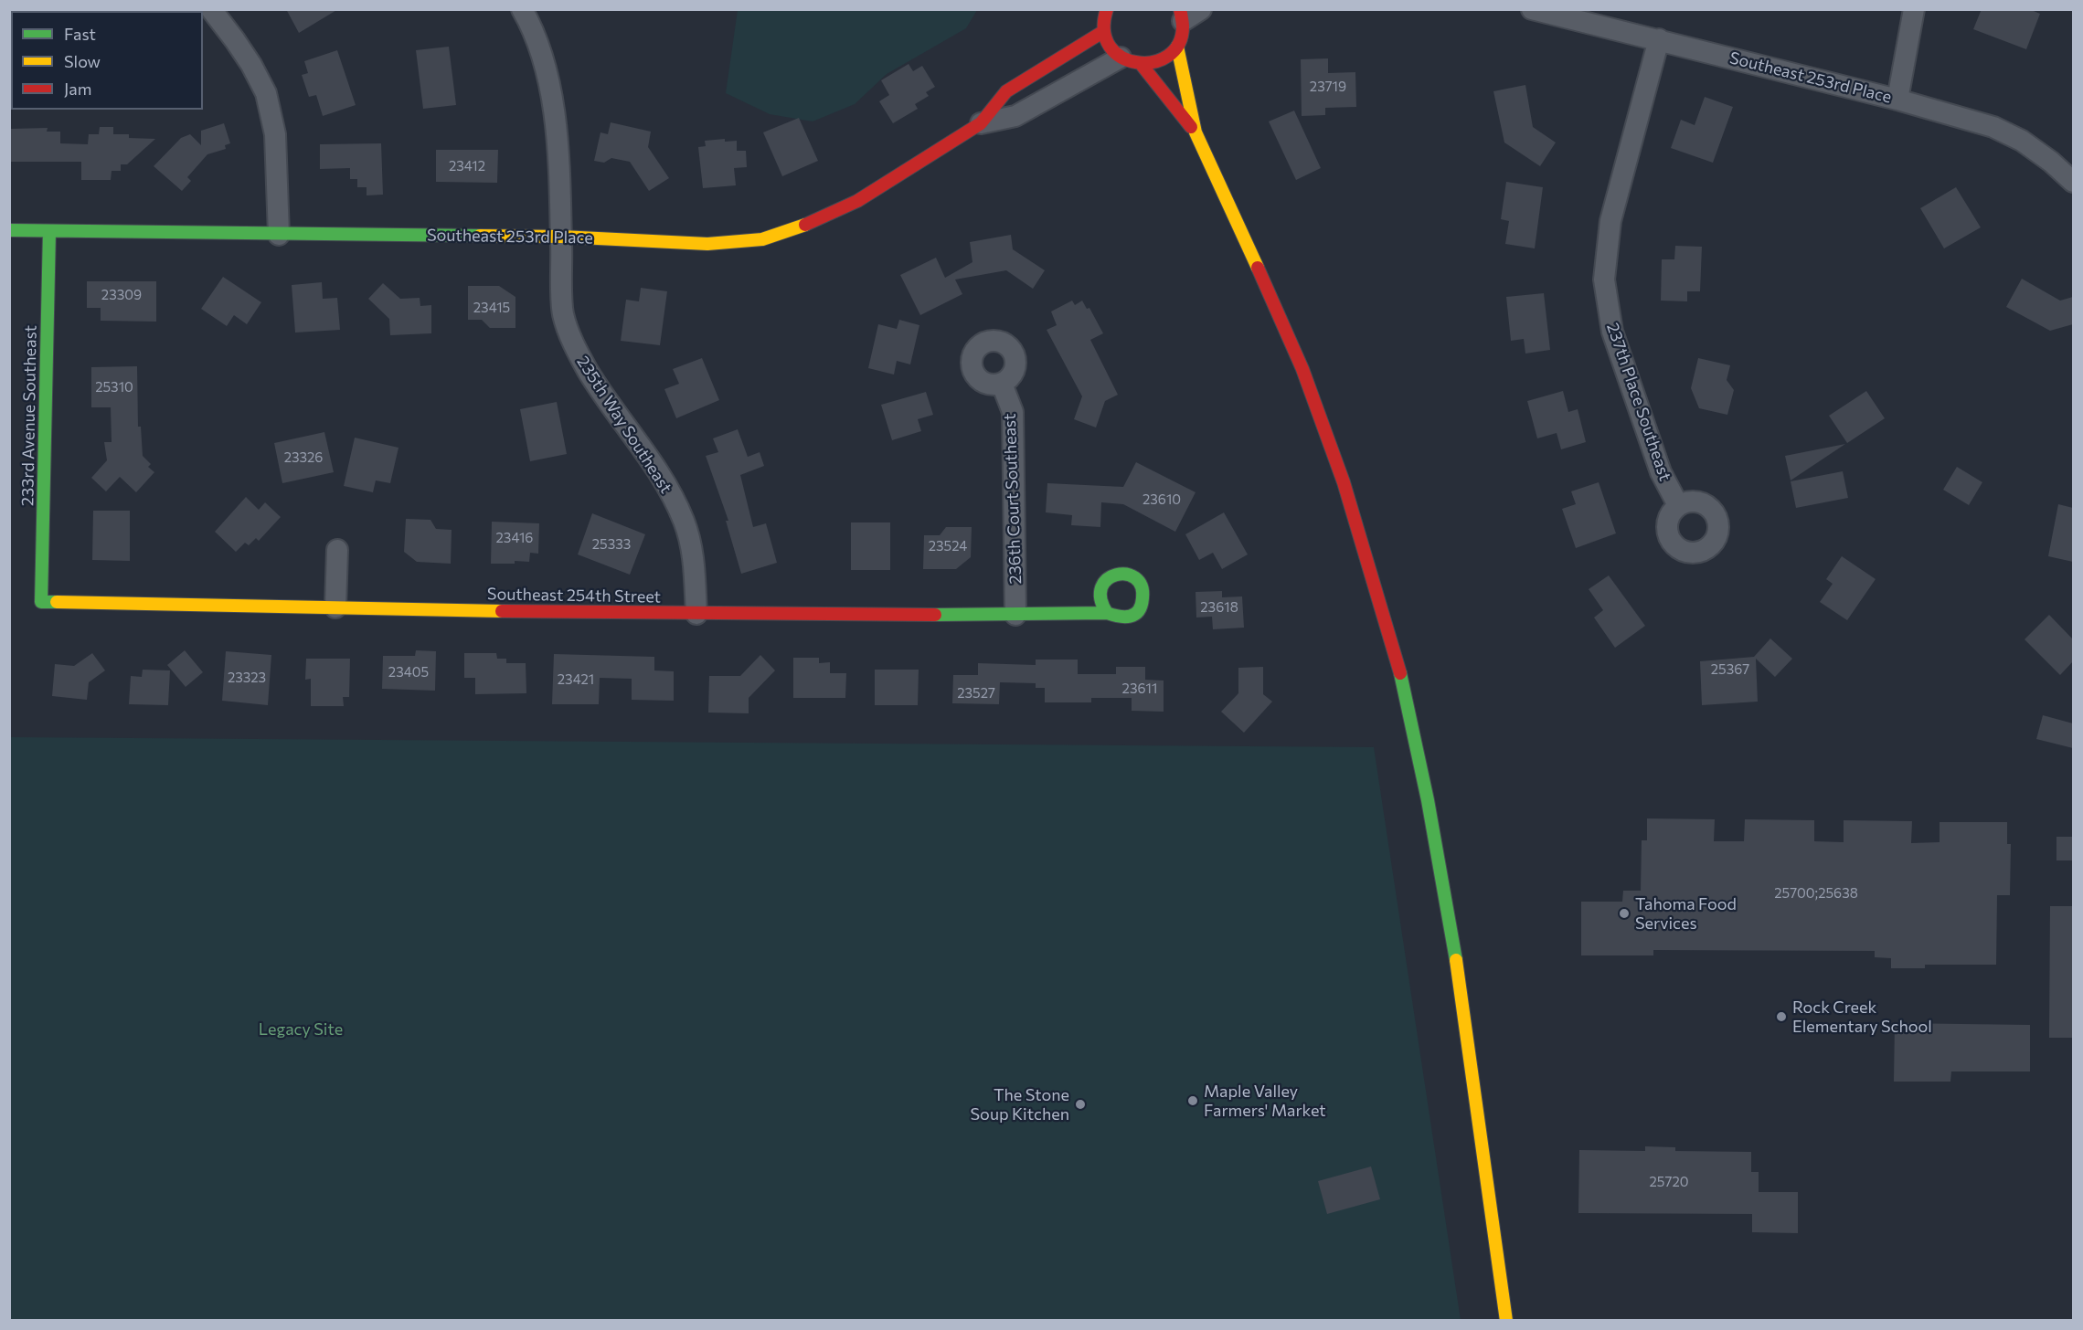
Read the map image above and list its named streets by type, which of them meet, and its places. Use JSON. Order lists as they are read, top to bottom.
{
  "streets": {
    "street": [
      "Southeast 253rd Place",
      "237th Place Southeast",
      "233rd Avenue Southeast",
      "235th Way Southeast",
      "236th Court Southeast",
      "Southeast 254th Street"
    ]
  },
  "crossings": [
    ["Southeast 253rd Place", "237th Place Southeast"],
    ["Southeast 253rd Place", "233rd Avenue Southeast"],
    ["Southeast 253rd Place", "235th Way Southeast"],
    ["233rd Avenue Southeast", "Southeast 254th Street"],
    ["235th Way Southeast", "Southeast 254th Street"],
    ["236th Court Southeast", "Southeast 254th Street"]
  ],
  "parks": ["Legacy Site"],
  "places": [
    "Tahoma Food Services",
    "Rock Creek Elementary School",
    "Maple Valley Farmers' Market",
    "The Stone Soup Kitchen"
  ],
  "house_numbers": [
    "23719",
    "23412",
    "23309",
    "23415",
    "25310",
    "23326",
    "23610",
    "23416",
    "25333",
    "23524",
    "23618",
    "25367",
    "23405",
    "23323",
    "23421",
    "23611",
    "23527",
    "25700;25638",
    "25720"
  ],
  "legend": ["Fast", "Slow", "Jam"]
}
